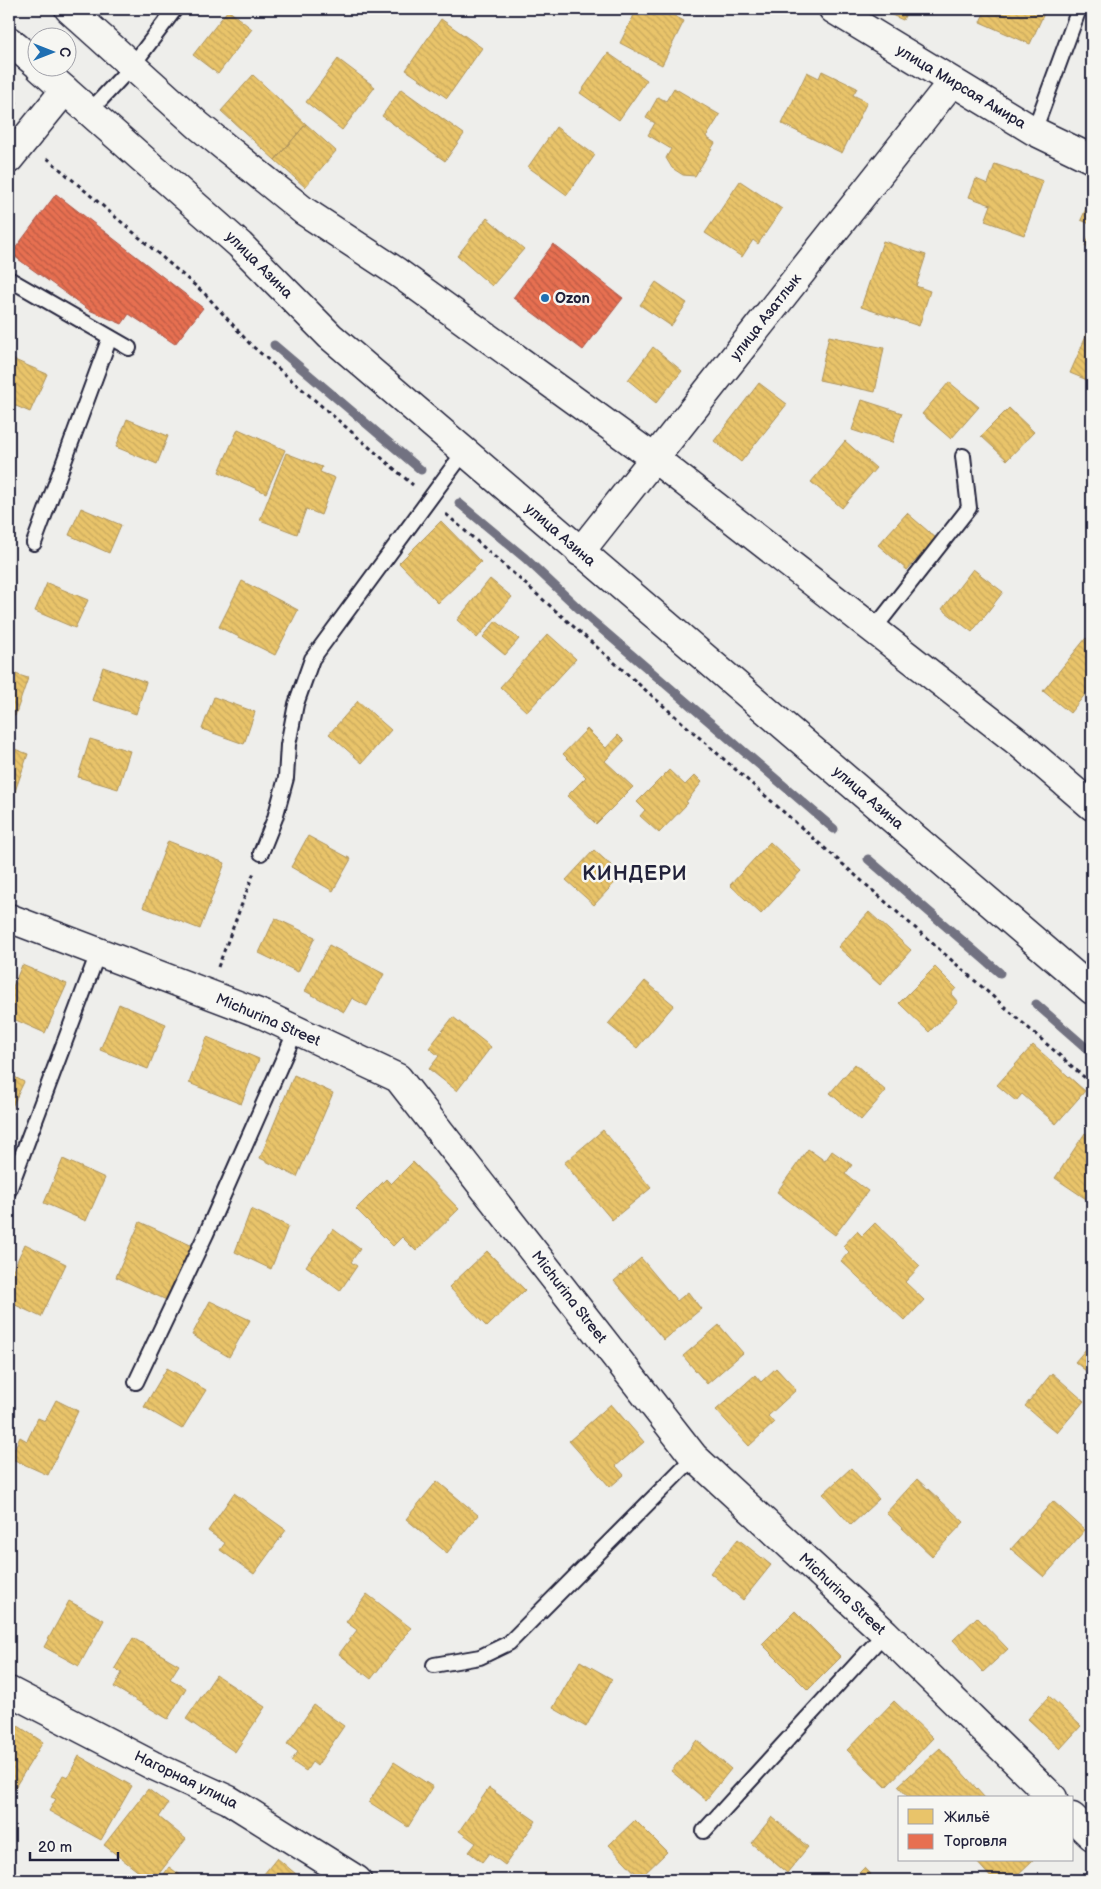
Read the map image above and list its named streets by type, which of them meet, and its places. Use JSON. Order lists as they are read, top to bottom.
{
  "streets": {
    "street": [
      "улица Мирсая Амира",
      "улица Азина",
      "улица Азатлык",
      "Michurina Street",
      "Нагорная улица"
    ]
  },
  "crossings": [
    ["улица Мирсая Амира", "улица Азатлык"],
    ["улица Азина", "улица Азатлык"]
  ],
  "districts": ["КИНДЕРИ"],
  "places": ["Ozon"],
  "legend": ["Жильё", "Торговля"],
  "scale_bar": "20 m",
  "north": "right"
}
